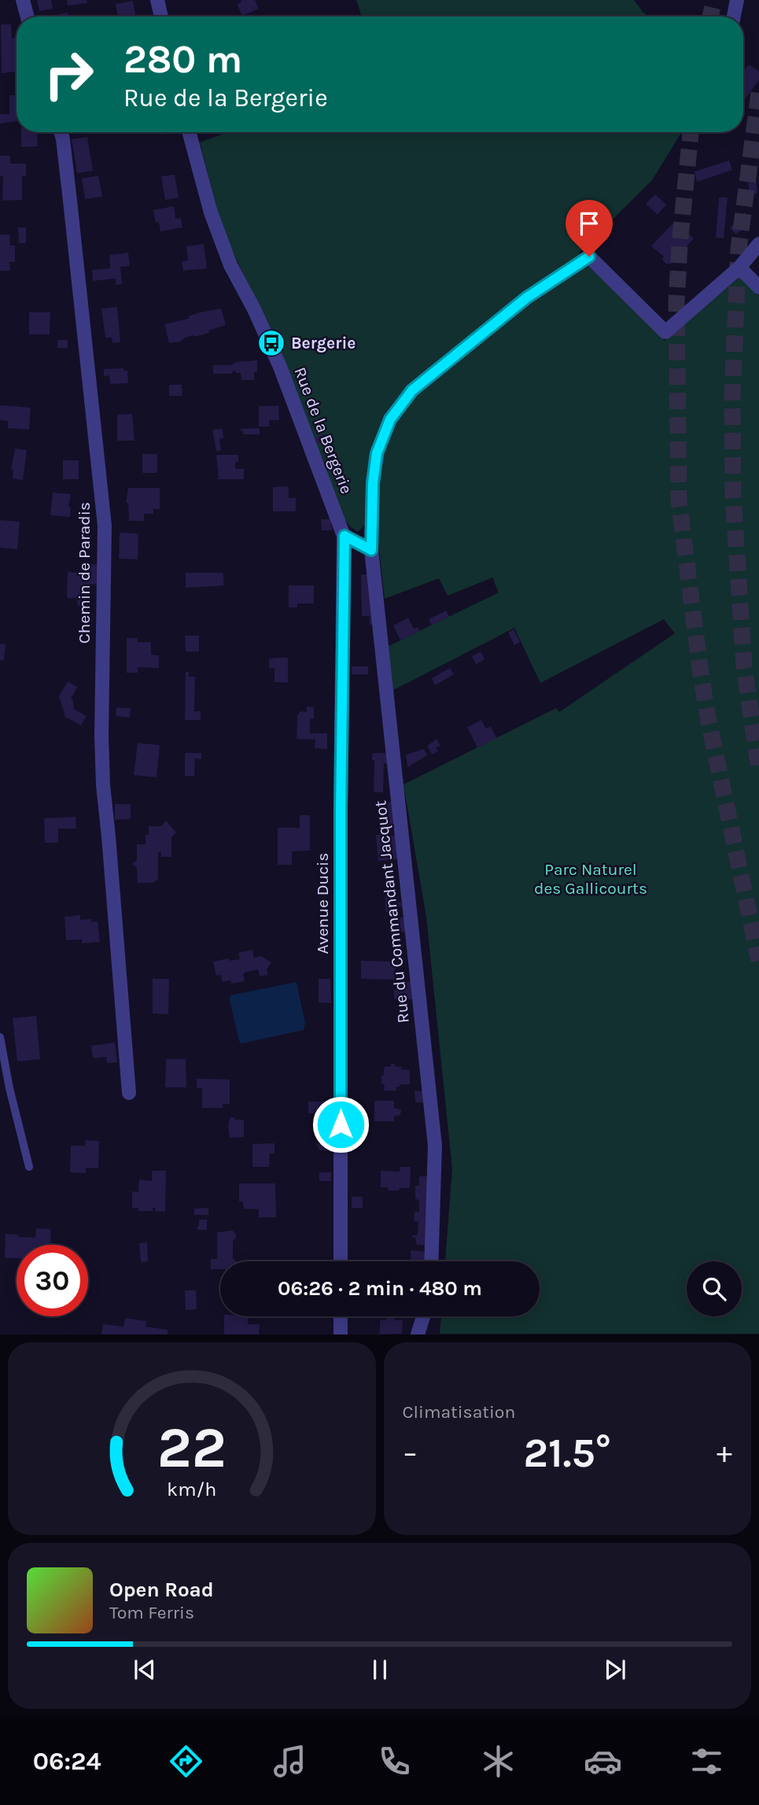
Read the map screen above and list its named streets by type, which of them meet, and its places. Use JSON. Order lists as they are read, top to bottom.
{
  "streets": {
    "street": [
      "Rue de la Bergerie",
      "Chemin de Paradis",
      "Avenue Ducis",
      "Rue du Commandant Jacquot"
    ]
  },
  "crossings": [
    ["Rue de la Bergerie", "Avenue Ducis"]
  ],
  "parks": ["Parc Naturel des Gallicourts"],
  "places": {
    "bus stop": ["Bergerie"]
  },
  "page": {
    "turn": ["280 m", "Rue de la Bergerie"],
    "limit": "30",
    "trip": "06:26 · 2 min · 480 m",
    "tile": "Climatisation",
    "heat": ["−", "21.5°", "+"],
    "song": ["Open Road", "Tom Ferris"],
    "tabs": "06:24",
    "gauge": ["22", "km/h"]
  }
}
